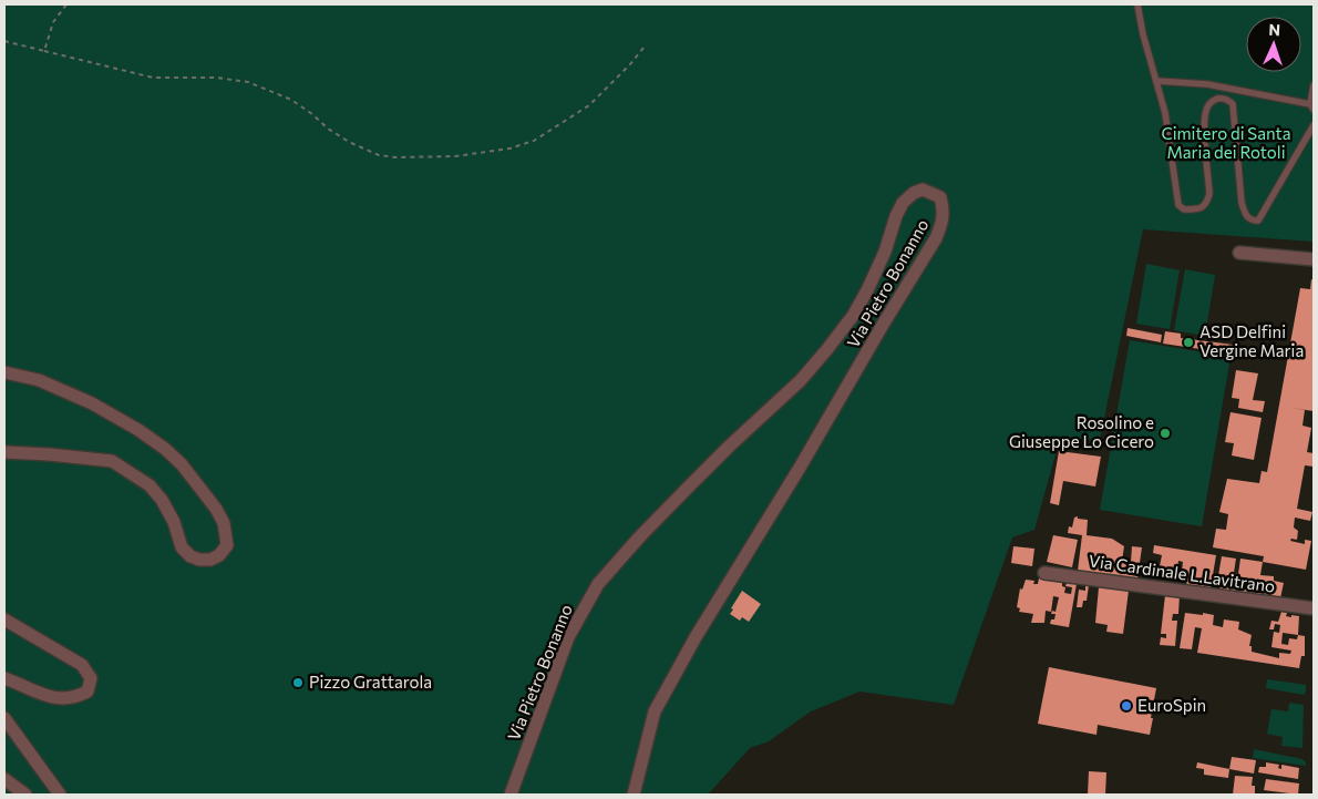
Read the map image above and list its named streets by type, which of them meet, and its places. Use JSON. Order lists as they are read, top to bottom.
{
  "streets": {
    "street": ["Via Pietro Bonanno", "Via Cardinale L.Lavitrano"]
  },
  "parks": ["Cimitero di Santa Maria dei Rotoli"],
  "places": [
    "ASD Delfini Vergine Maria",
    "Rosolino e Giuseppe Lo Cicero",
    "Pizzo Grattarola",
    "EuroSpin"
  ],
  "north": "top"
}
